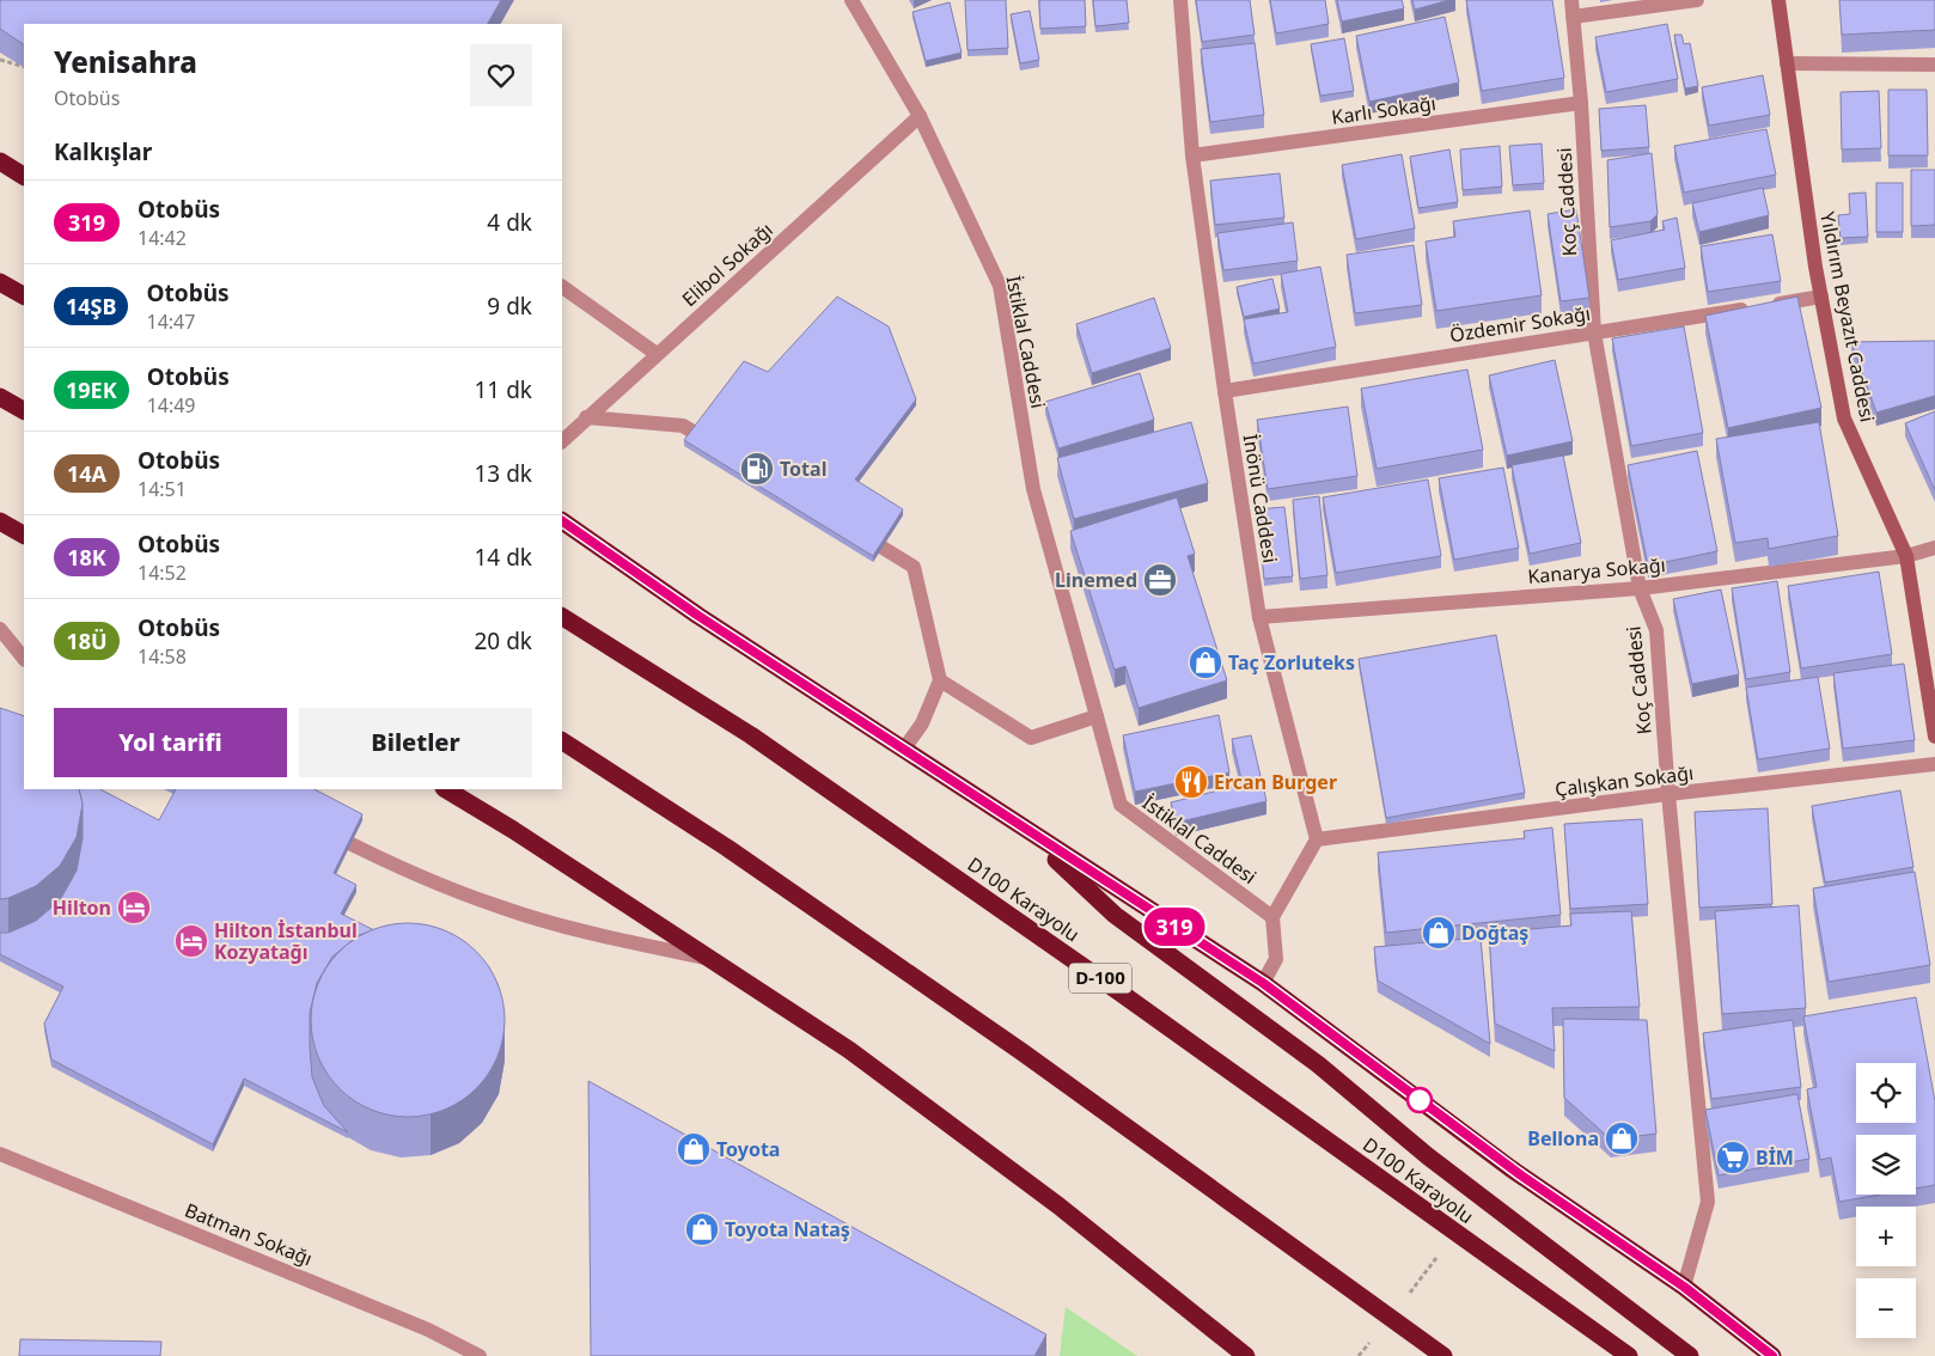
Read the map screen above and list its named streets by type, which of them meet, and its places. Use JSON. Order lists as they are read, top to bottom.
{
  "streets": {
    "highway": ["D100 Karayolu", "D-100"],
    "street": [
      "Karlı Sokağı",
      "Koç Caddesi",
      "Elibol Sokağı",
      "Yıldırım Beyazıt Caddesi",
      "Özdemir Sokağı",
      "İstiklal Caddesi",
      "İnönü Caddesi",
      "Kanarya Sokağı",
      "Çalışkan Sokağı",
      "Batman Sokağı"
    ]
  },
  "crossings": [
    ["Karlı Sokağı", "Koç Caddesi"],
    ["Karlı Sokağı", "İnönü Caddesi"],
    ["Koç Caddesi", "Özdemir Sokağı"],
    ["Koç Caddesi", "Kanarya Sokağı"],
    ["Koç Caddesi", "Çalışkan Sokağı"],
    ["Elibol Sokağı", "İstiklal Caddesi"],
    ["Yıldırım Beyazıt Caddesi", "Özdemir Sokağı"],
    ["Yıldırım Beyazıt Caddesi", "Kanarya Sokağı"],
    ["Özdemir Sokağı", "İnönü Caddesi"],
    ["İnönü Caddesi", "Kanarya Sokağı"],
    ["İnönü Caddesi", "Çalışkan Sokağı"]
  ],
  "places": {
    "fuel station": ["Total"],
    "office": ["Linemed"],
    "shop": [
      "Taç Zorluteks",
      "Doğtaş",
      "Bellona",
      "Toyota",
      "Toyota Nataş"
    ],
    "restaurant": ["Ercan Burger"],
    "hotel": ["Hilton", "Hilton İstanbul Kozyatağı"],
    "supermarket": ["BİM"]
  },
  "lines": ["bus line 319"],
  "page": {
    "on_map": "319",
    "heading": [
      ["Yenisahra", "Otobüs"],
      "Kalkışlar"
    ],
    "list": [
      {
        "mark": "319",
        "name": "Otobüs",
        "note": "14:42",
        "value": "4 dk"
      },
      {
        "mark": "14ŞB",
        "name": "Otobüs",
        "note": "14:47",
        "value": "9 dk"
      },
      {
        "mark": "19EK",
        "name": "Otobüs",
        "note": "14:49",
        "value": "11 dk"
      },
      {
        "mark": "14A",
        "name": "Otobüs",
        "note": "14:51",
        "value": "13 dk"
      },
      {
        "mark": "18K",
        "name": "Otobüs",
        "note": "14:52",
        "value": "14 dk"
      },
      {
        "mark": "18Ü",
        "name": "Otobüs",
        "note": "14:58",
        "value": "20 dk"
      }
    ],
    "buttons": ["Yol tarifi", "Biletler"],
    "map_buttons": ["+", "−"]
  }
}
